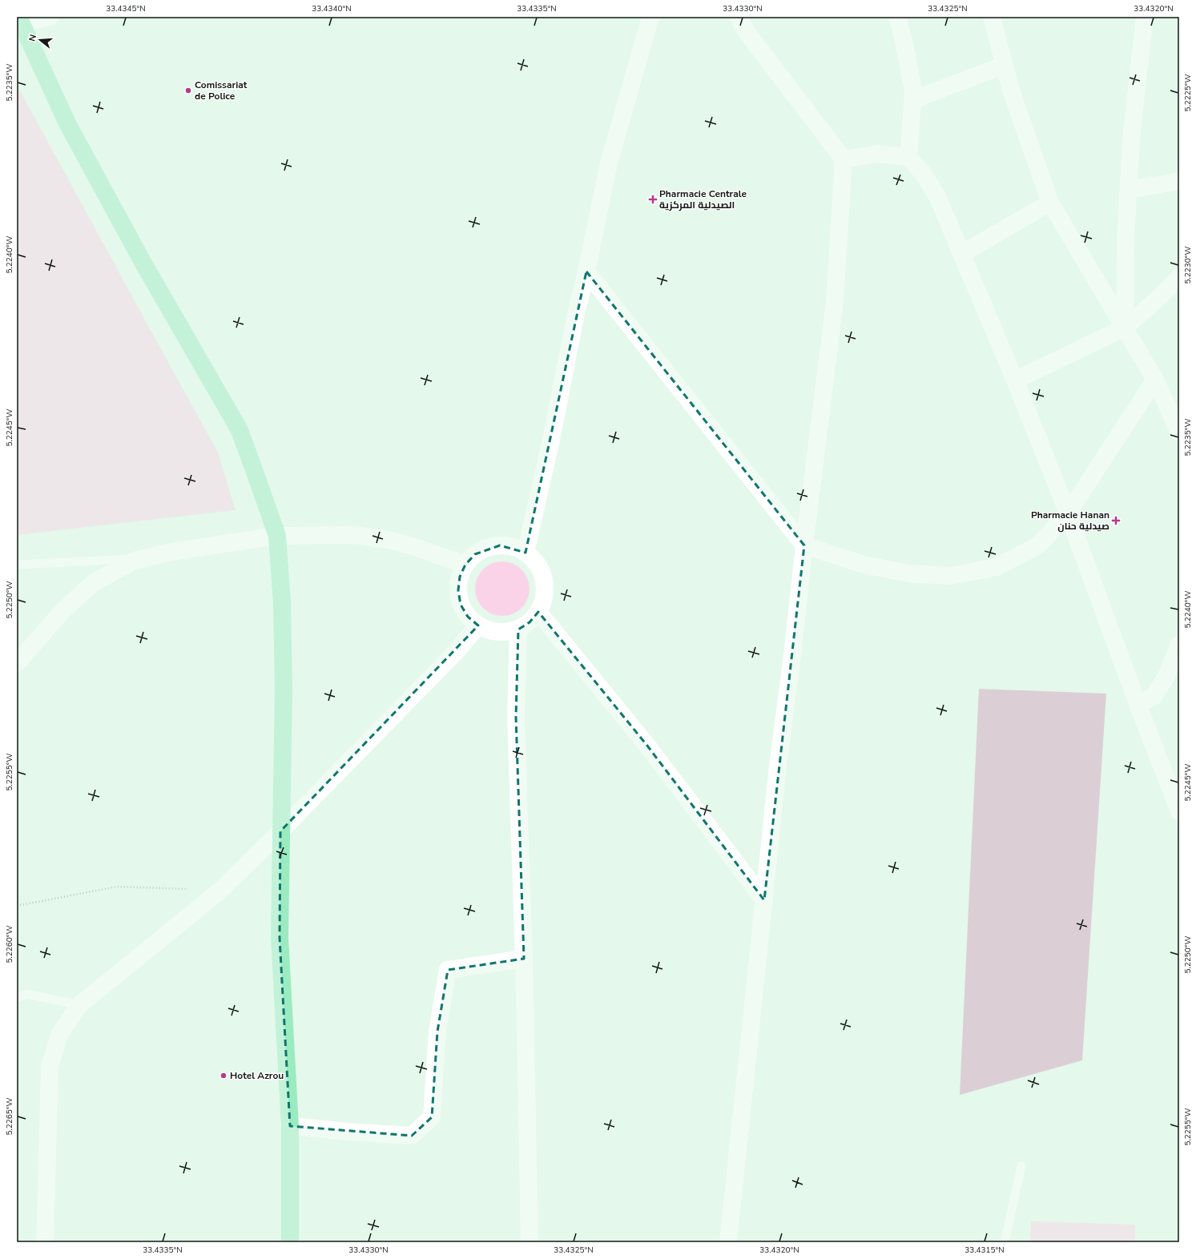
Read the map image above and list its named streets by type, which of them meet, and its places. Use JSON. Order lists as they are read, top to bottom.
{
  "places": {
    "other": ["Comissariat de Police", "Hotel Azrou"],
    "health": ["Pharmacie Centrale الصيدلية المركزية", "Pharmacie Hanan صيدلية حنان"]
  },
  "north": "left",
  "coordinates": [
    "33.4345°N",
    "33.4340°N",
    "33.4335°N",
    "33.4330°N",
    "33.4325°N",
    "33.4320°N",
    "5.2235°W",
    "5.2225°W",
    "5.2240°W",
    "5.2230°W",
    "5.2245°W",
    "5.2250°W",
    "5.2255°W",
    "5.2260°W",
    "5.2265°W",
    "33.4315°N"
  ]
}
